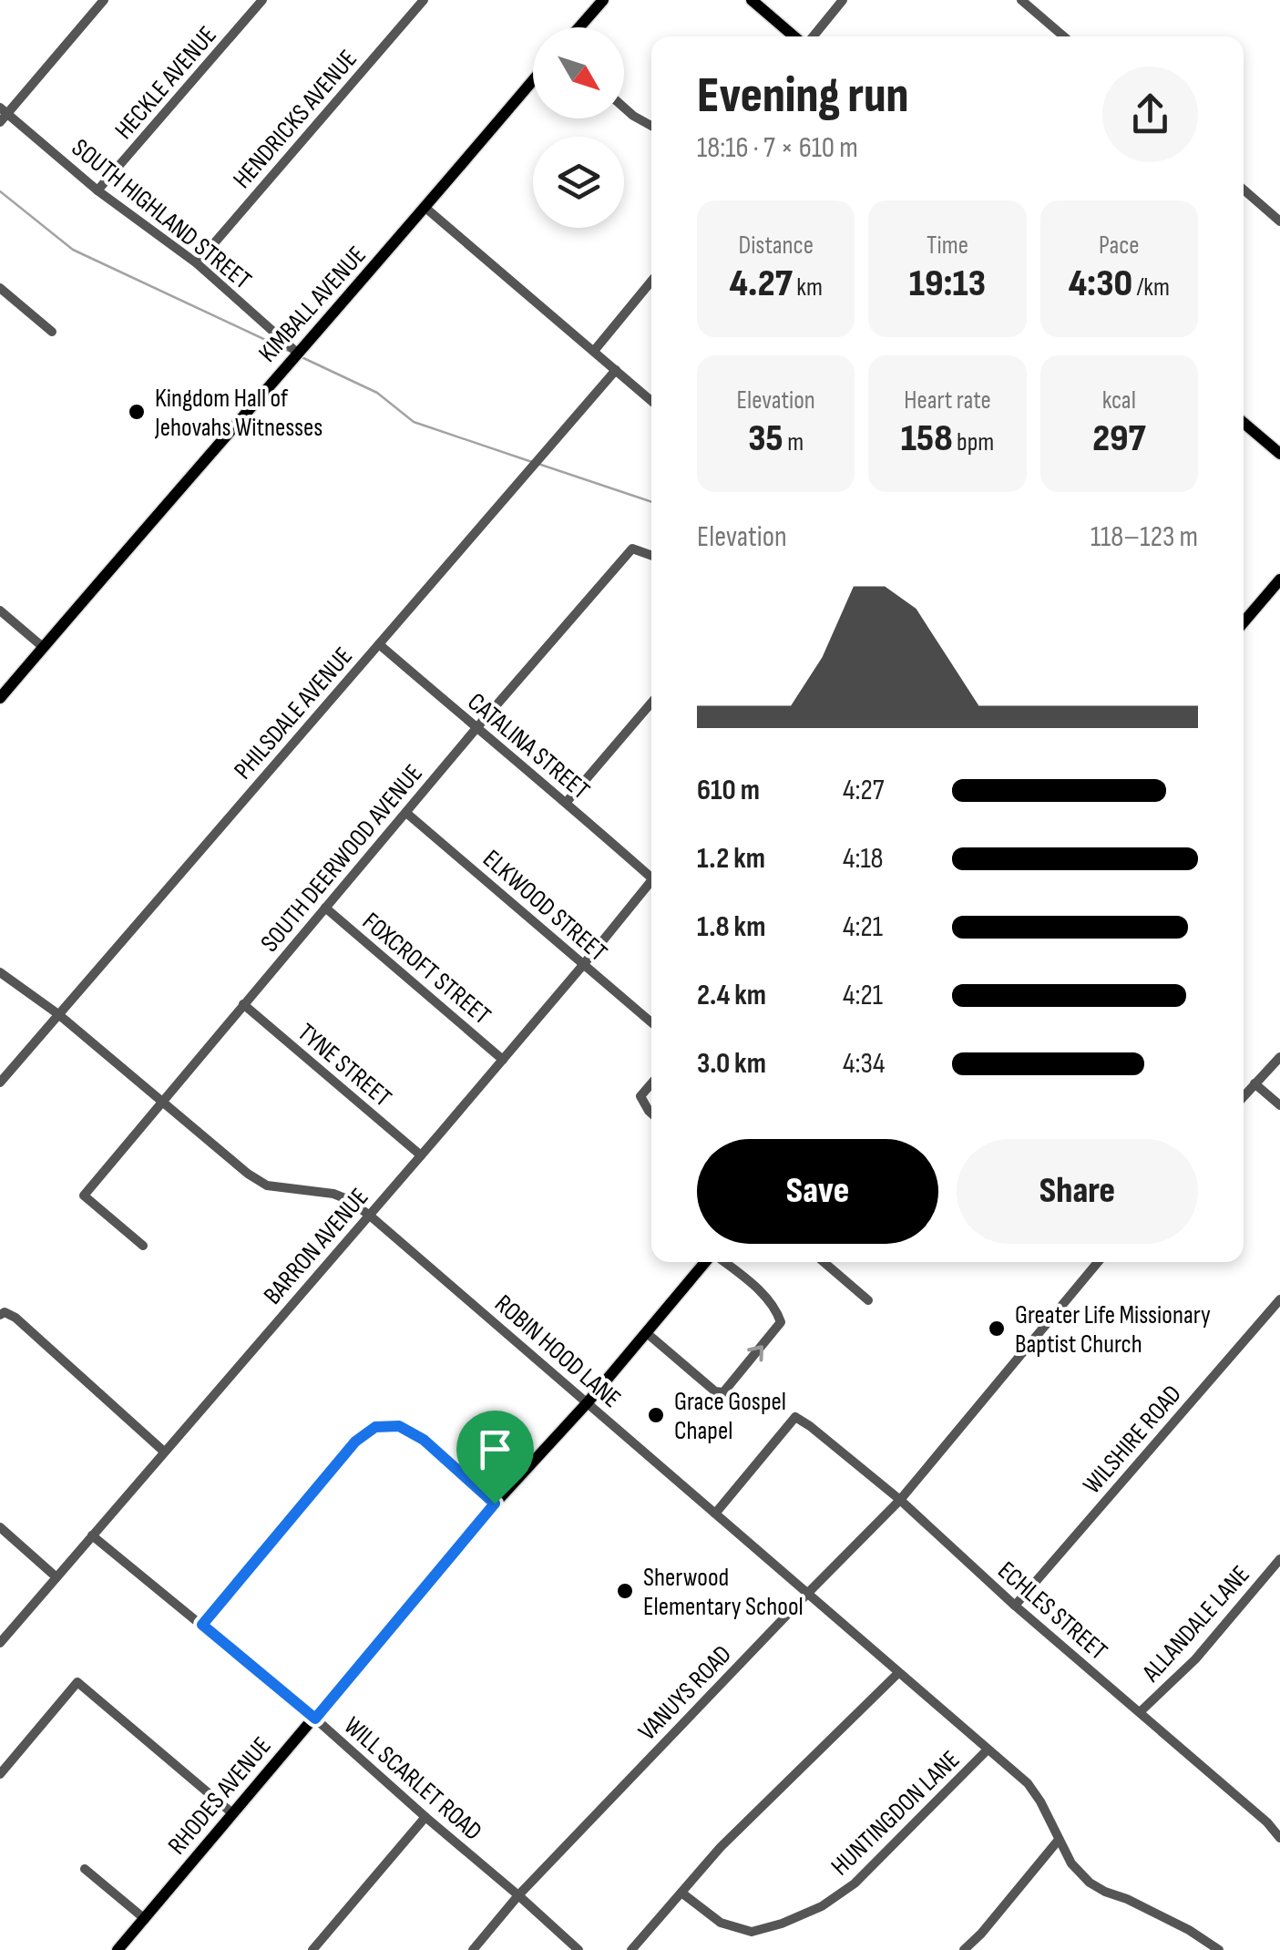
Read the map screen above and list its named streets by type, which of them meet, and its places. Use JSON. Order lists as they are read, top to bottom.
{
  "streets": {
    "main road": ["KIMBALL AVENUE", "RHODES AVENUE"],
    "street": [
      "HECKLE AVENUE",
      "HENDRICKS AVENUE",
      "SOUTH HIGHLAND STREET",
      "PHILSDALE AVENUE",
      "CATALINA STREET",
      "SOUTH DEERWOOD AVENUE",
      "ELKWOOD STREET",
      "FOXCROFT STREET",
      "TYNE STREET",
      "BARRON AVENUE",
      "ROBIN HOOD LANE",
      "WILSHIRE ROAD",
      "ECHLES STREET",
      "ALLANDALE LANE",
      "VANUYS ROAD",
      "WILL SCARLET ROAD",
      "HUNTINGDON LANE"
    ]
  },
  "crossings": [
    ["HECKLE AVENUE", "SOUTH HIGHLAND STREET"],
    ["HENDRICKS AVENUE", "SOUTH HIGHLAND STREET"],
    ["SOUTH HIGHLAND STREET", "KIMBALL AVENUE"],
    ["PHILSDALE AVENUE", "CATALINA STREET"],
    ["PHILSDALE AVENUE", "ROBIN HOOD LANE"],
    ["CATALINA STREET", "SOUTH DEERWOOD AVENUE"],
    ["SOUTH DEERWOOD AVENUE", "ELKWOOD STREET"],
    ["SOUTH DEERWOOD AVENUE", "FOXCROFT STREET"],
    ["SOUTH DEERWOOD AVENUE", "TYNE STREET"],
    ["SOUTH DEERWOOD AVENUE", "ROBIN HOOD LANE"],
    ["ELKWOOD STREET", "BARRON AVENUE"],
    ["FOXCROFT STREET", "BARRON AVENUE"],
    ["TYNE STREET", "BARRON AVENUE"],
    ["BARRON AVENUE", "ROBIN HOOD LANE"],
    ["BARRON AVENUE", "WILL SCARLET ROAD"],
    ["ROBIN HOOD LANE", "ECHLES STREET"],
    ["ROBIN HOOD LANE", "VANUYS ROAD"],
    ["ROBIN HOOD LANE", "RHODES AVENUE"],
    ["ROBIN HOOD LANE", "HUNTINGDON LANE"],
    ["WILSHIRE ROAD", "ECHLES STREET"],
    ["ECHLES STREET", "ALLANDALE LANE"],
    ["ECHLES STREET", "VANUYS ROAD"],
    ["VANUYS ROAD", "WILL SCARLET ROAD"],
    ["WILL SCARLET ROAD", "RHODES AVENUE"]
  ],
  "places": [
    "Kingdom Hall of Jehovahs Witnesses",
    "Greater Life Missionary Baptist Church",
    "Grace Gospel Chapel",
    "Sherwood Elementary School"
  ],
  "north": "bottom right",
  "page": {
    "heading": ["Evening run", "18:16 · 7 × 610 m"],
    "stats": [
      ["Distance", "4.27 km"],
      ["Time", "19:13"],
      ["Pace", "4:30 /km"],
      ["Elevation", "35 m"],
      ["Heart rate", "158 bpm"],
      ["kcal", "297"]
    ],
    "chart": ["Elevation", "118–123 m"],
    "list": [
      {
        "name": "610 m",
        "note": "4:27"
      },
      {
        "name": "1.2 km",
        "note": "4:18"
      },
      {
        "name": "1.8 km",
        "note": "4:21"
      },
      {
        "name": "2.4 km",
        "note": "4:21"
      },
      {
        "name": "3.0 km",
        "note": "4:34"
      }
    ],
    "buttons": ["Save", "Share"]
  }
}
